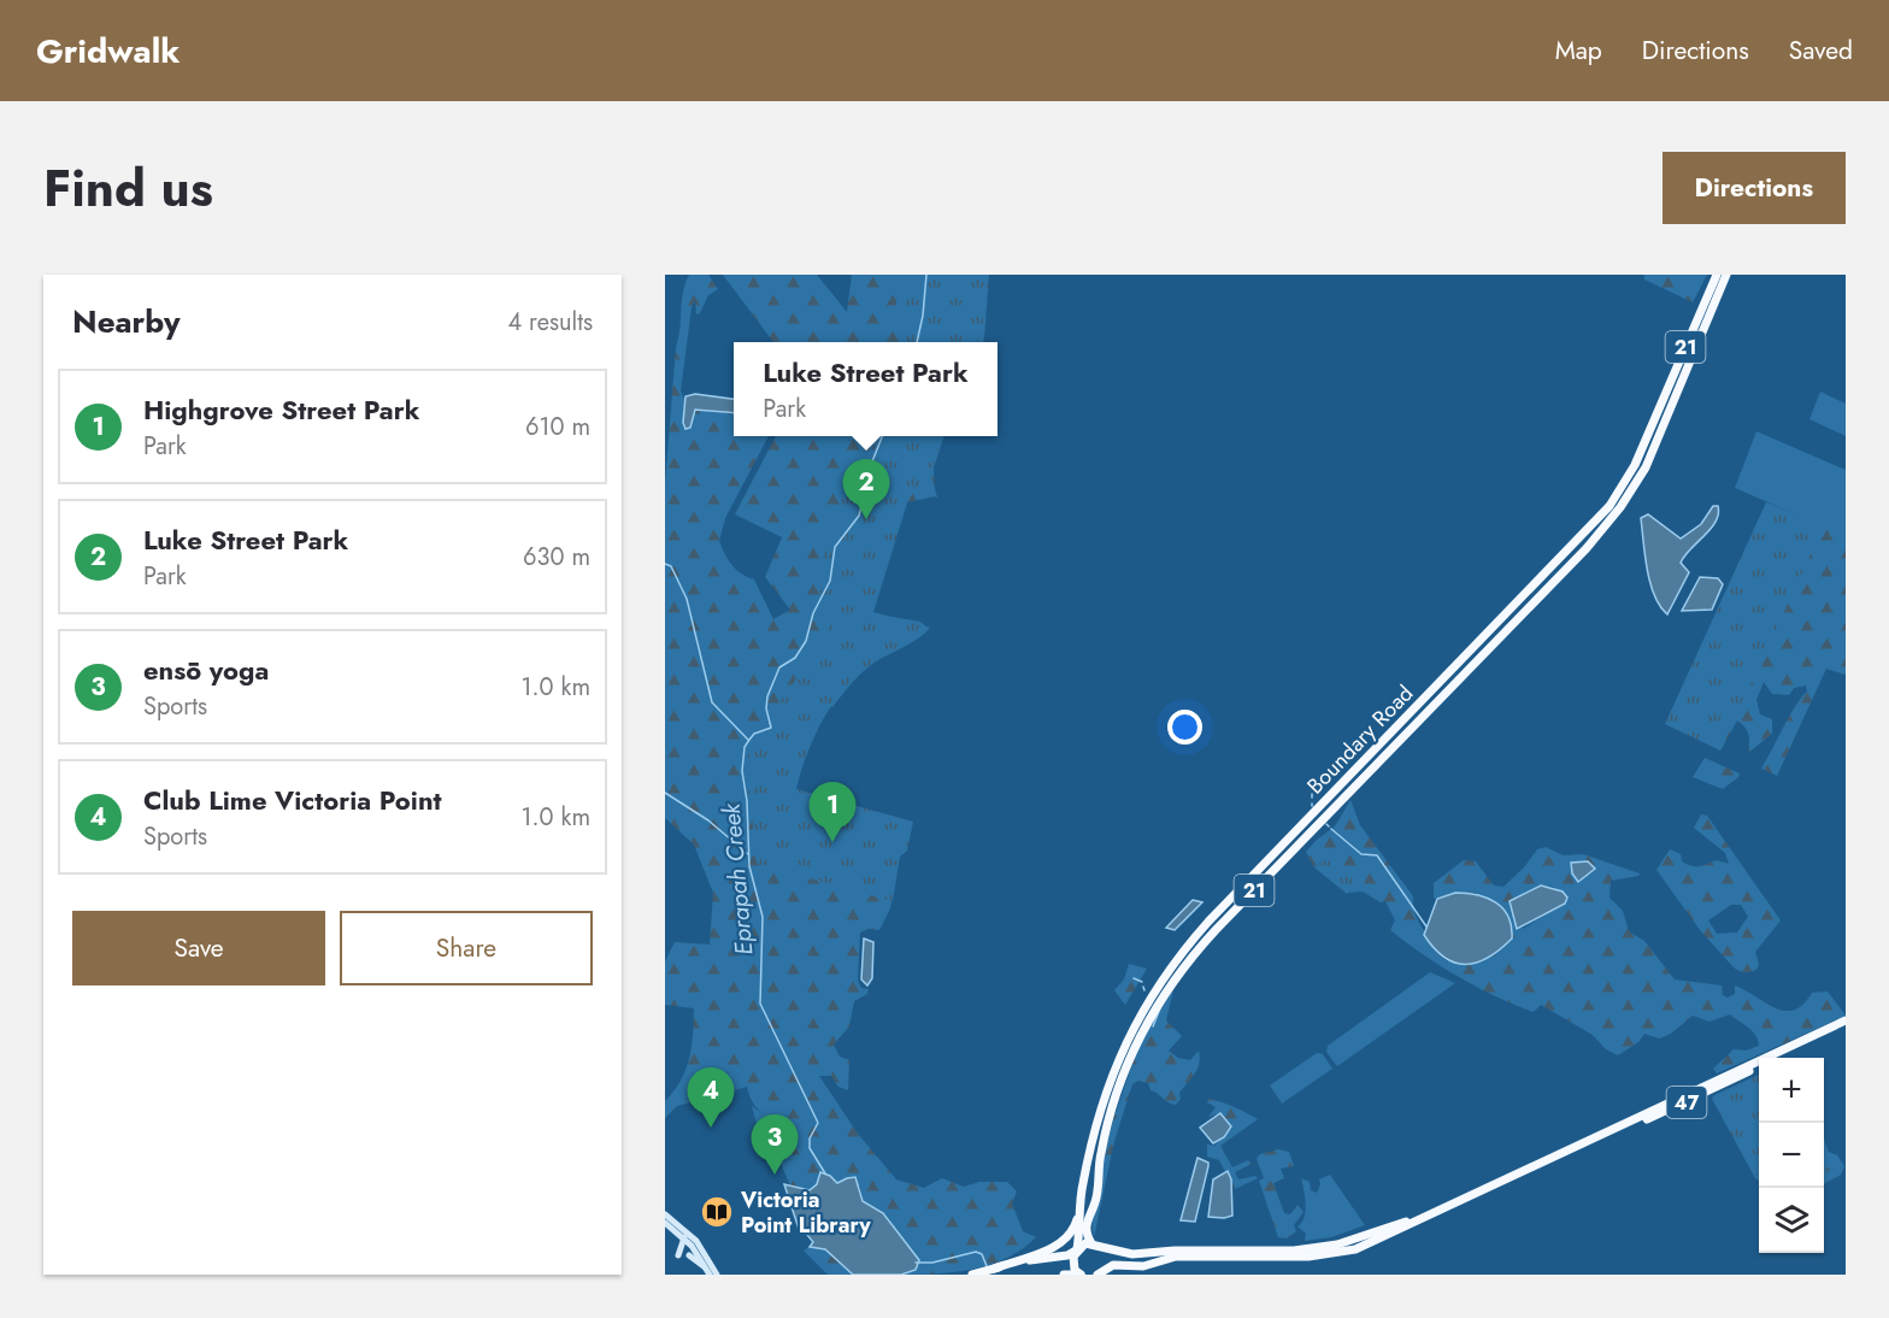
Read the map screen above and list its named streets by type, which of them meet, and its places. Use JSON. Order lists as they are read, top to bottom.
{
  "streets": {
    "highway": ["21", "Boundary Road", "47"]
  },
  "crossings": [
    ["21", "Boundary Road"]
  ],
  "water": ["Eprapah Creek"],
  "places": {
    "library": ["Victoria Point Library"]
  },
  "page": {
    "header": "Gridwalk",
    "nav": ["Map", "Directions", "Saved"],
    "title": "Find us",
    "buttons": [
      "Directions",
      ["Save", "Share"]
    ],
    "heading": ["Nearby", "4 results"],
    "popup": ["Luke Street Park", "Park"],
    "list": [
      {
        "mark": "1",
        "name": "Highgrove Street Park",
        "note": "Park",
        "value": "610 m"
      },
      {
        "mark": "2",
        "name": "Luke Street Park",
        "note": "Park",
        "value": "630 m"
      },
      {
        "mark": "3",
        "name": "ensō yoga",
        "note": "Sports",
        "value": "1.0 km"
      },
      {
        "mark": "4",
        "name": "Club Lime Victoria Point",
        "note": "Sports",
        "value": "1.0 km"
      }
    ],
    "pins": [
      "2",
      "1",
      "4",
      "3"
    ],
    "map_buttons": ["+", "−"]
  }
}
